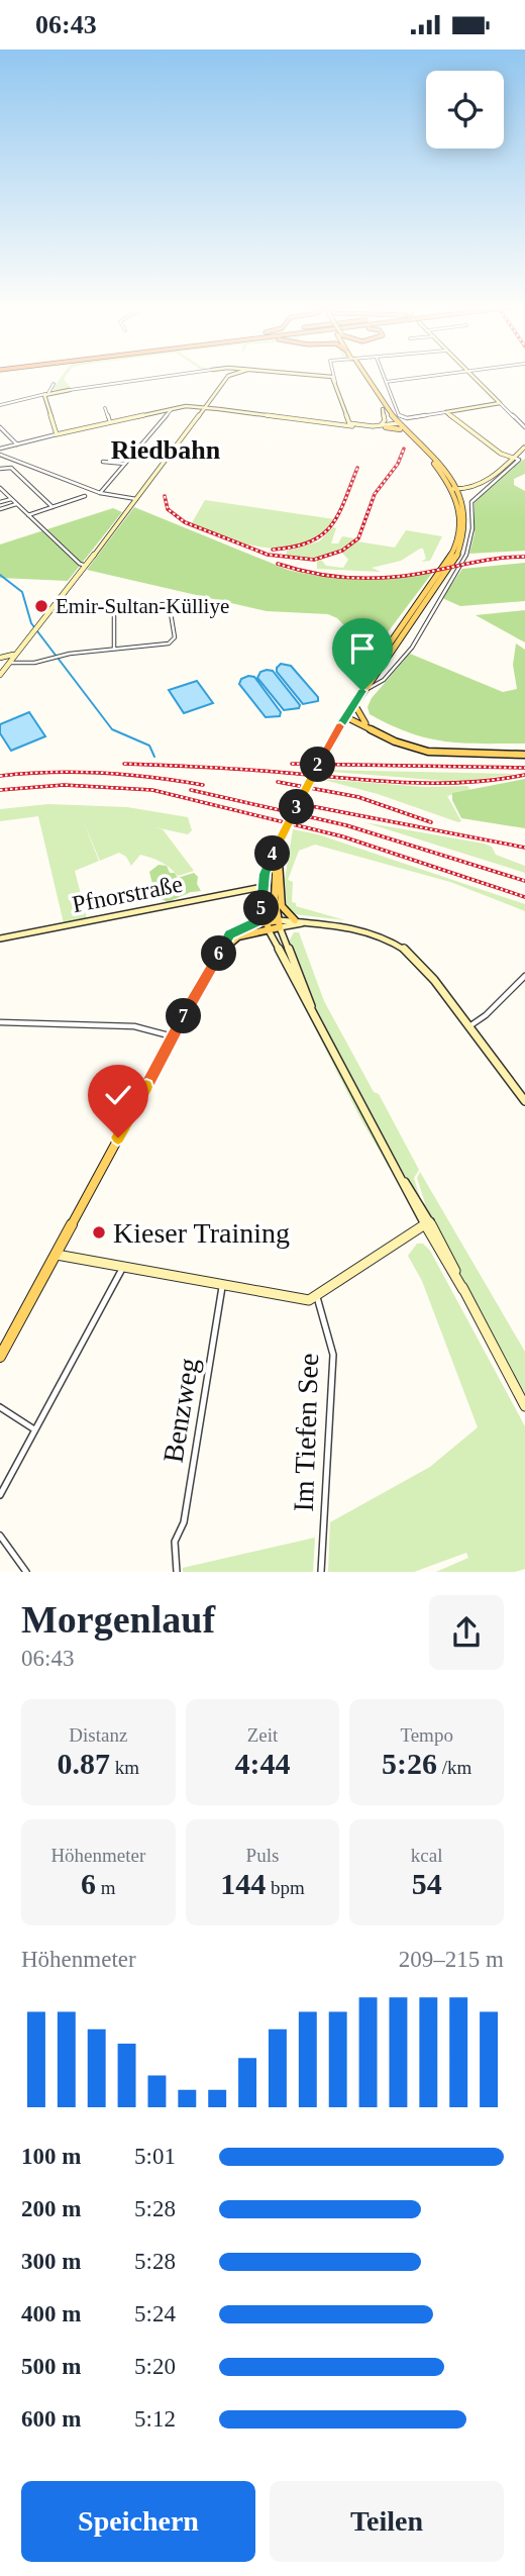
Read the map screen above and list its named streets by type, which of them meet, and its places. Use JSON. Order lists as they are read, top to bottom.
{
  "streets": {
    "main road": ["Pfnorstraße"],
    "street": ["Benzweg", "Im Tiefen See"]
  },
  "districts": ["Riedbahn"],
  "places": ["Emir-Sultan-Külliye", "Kieser Training"],
  "page": {
    "status": "06:43",
    "pins": [
      "2",
      "3",
      "4",
      "5",
      "6",
      "7"
    ],
    "heading": ["Morgenlauf", "06:43"],
    "stats": [
      ["Distanz", "0.87 km"],
      ["Zeit", "4:44"],
      ["Tempo", "5:26 /km"],
      ["Höhenmeter", "6 m"],
      ["Puls", "144 bpm"],
      ["kcal", "54"]
    ],
    "chart": ["Höhenmeter", "209–215 m"],
    "list": [
      {
        "name": "100 m",
        "note": "5:01"
      },
      {
        "name": "200 m",
        "note": "5:28"
      },
      {
        "name": "300 m",
        "note": "5:28"
      },
      {
        "name": "400 m",
        "note": "5:24"
      },
      {
        "name": "500 m",
        "note": "5:20"
      },
      {
        "name": "600 m",
        "note": "5:12"
      }
    ],
    "buttons": ["Speichern", "Teilen"]
  }
}
